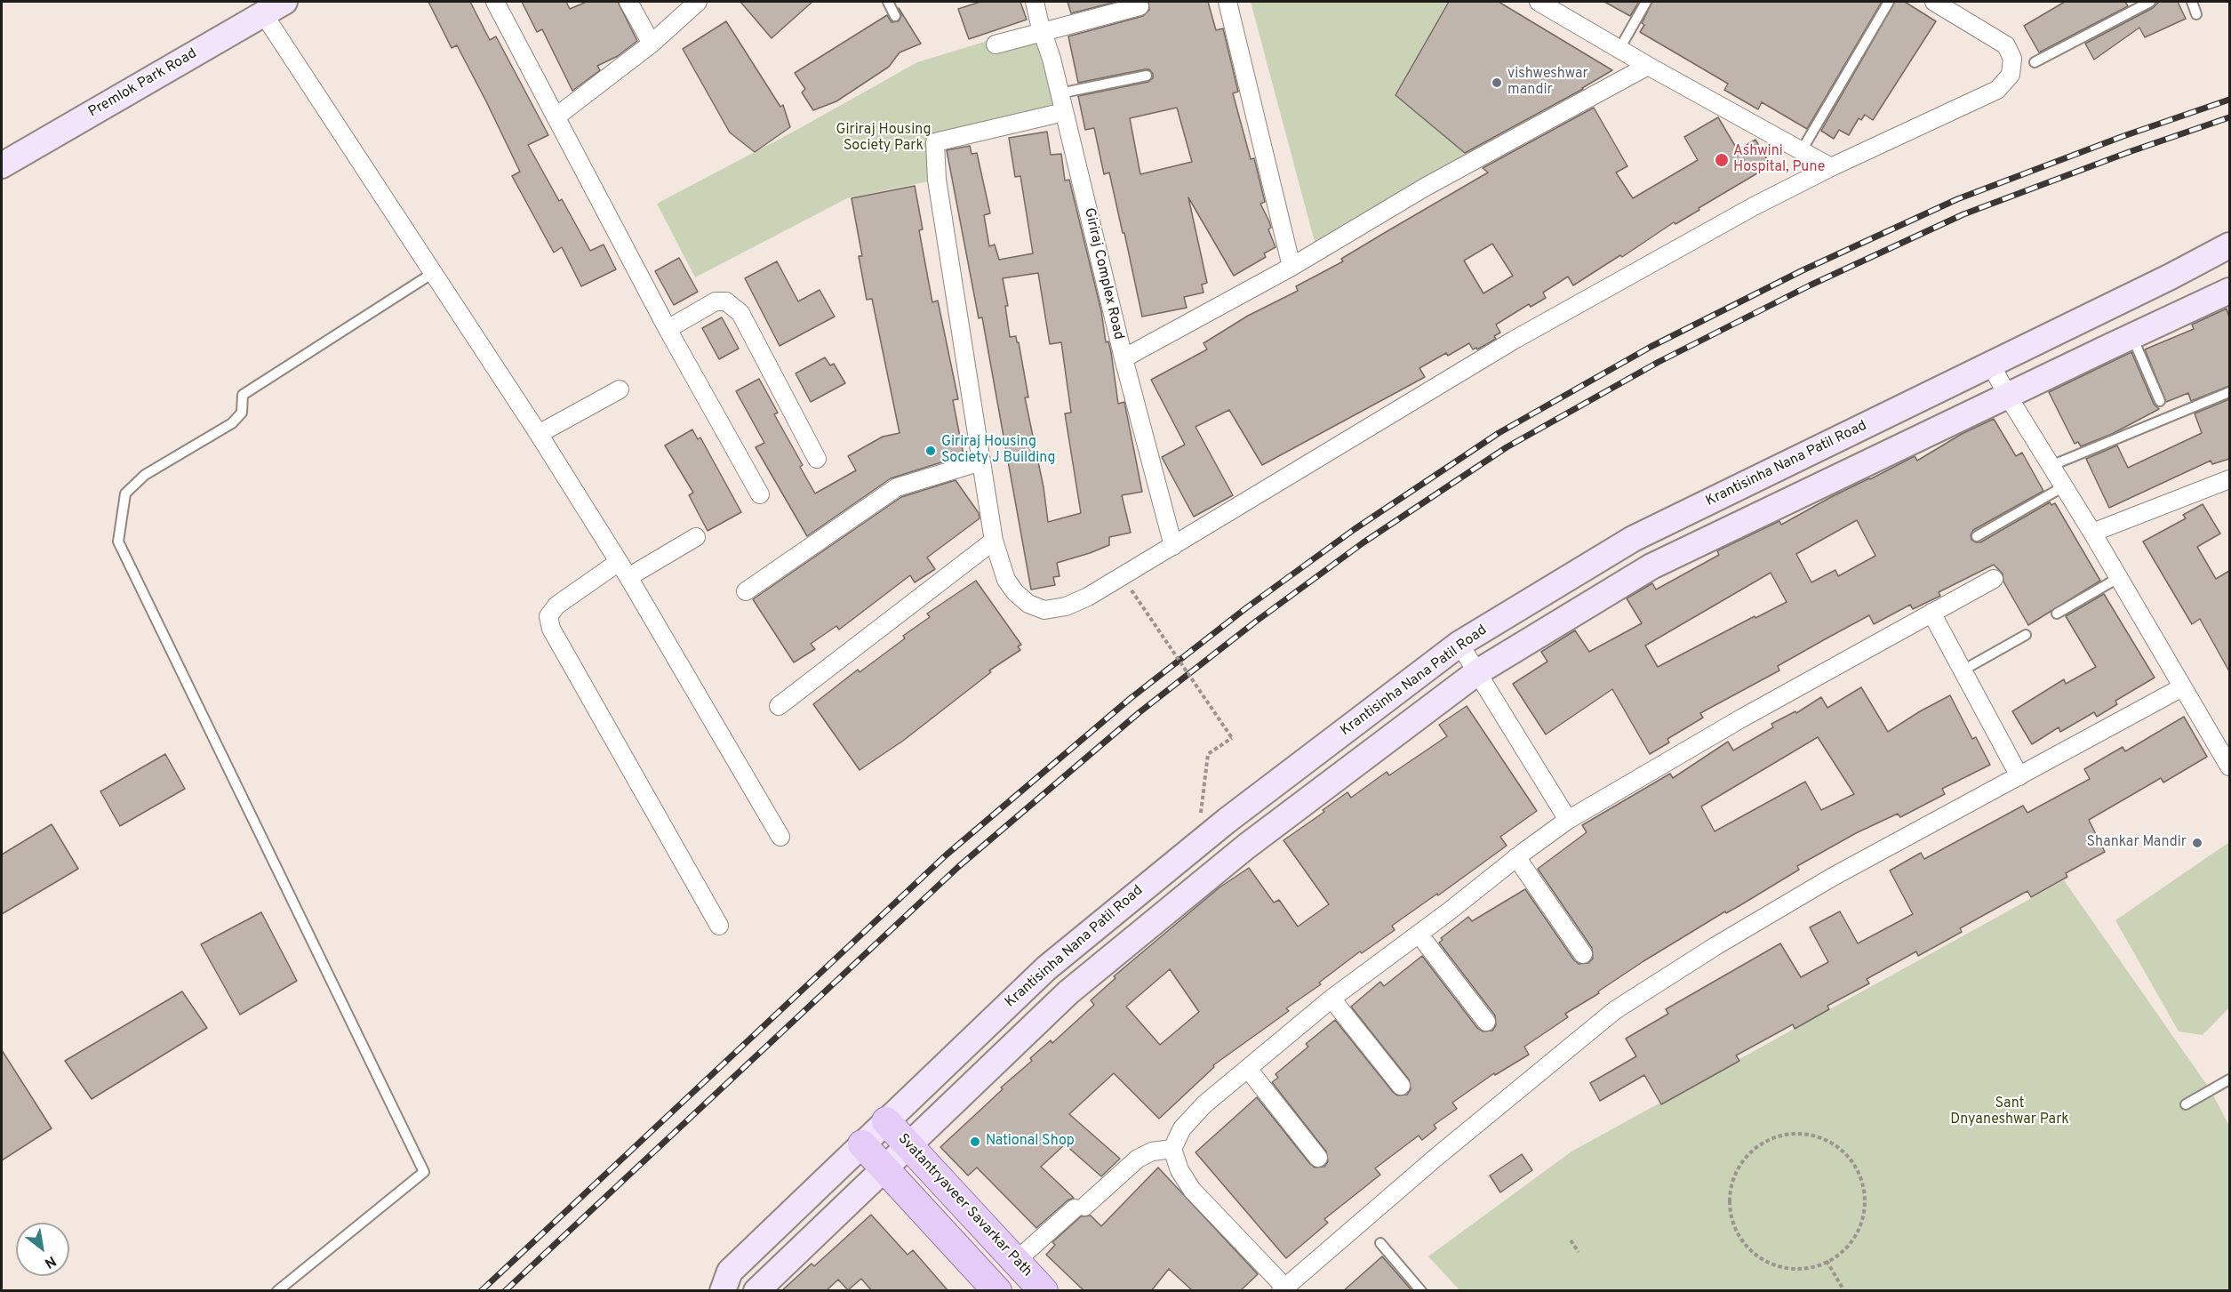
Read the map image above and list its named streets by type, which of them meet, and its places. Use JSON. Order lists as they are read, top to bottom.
{
  "streets": {
    "main road": ["Premlok Park Road", "Krantisinha Nana Patil Road", "Svatantryaveer Savarkar Path"],
    "street": ["Giriraj Complex Road"]
  },
  "crossings": [
    ["Krantisinha Nana Patil Road", "Svatantryaveer Savarkar Path"]
  ],
  "parks": ["Giriraj Housing Society Park", "Sant Dnyaneshwar Park"],
  "places": [
    "vishweshwar mandir",
    "Ashwini Hospital, Pune",
    "Giriraj Housing Society J Building",
    "Shankar Mandir",
    "National Shop"
  ],
  "north": "bottom right"
}
